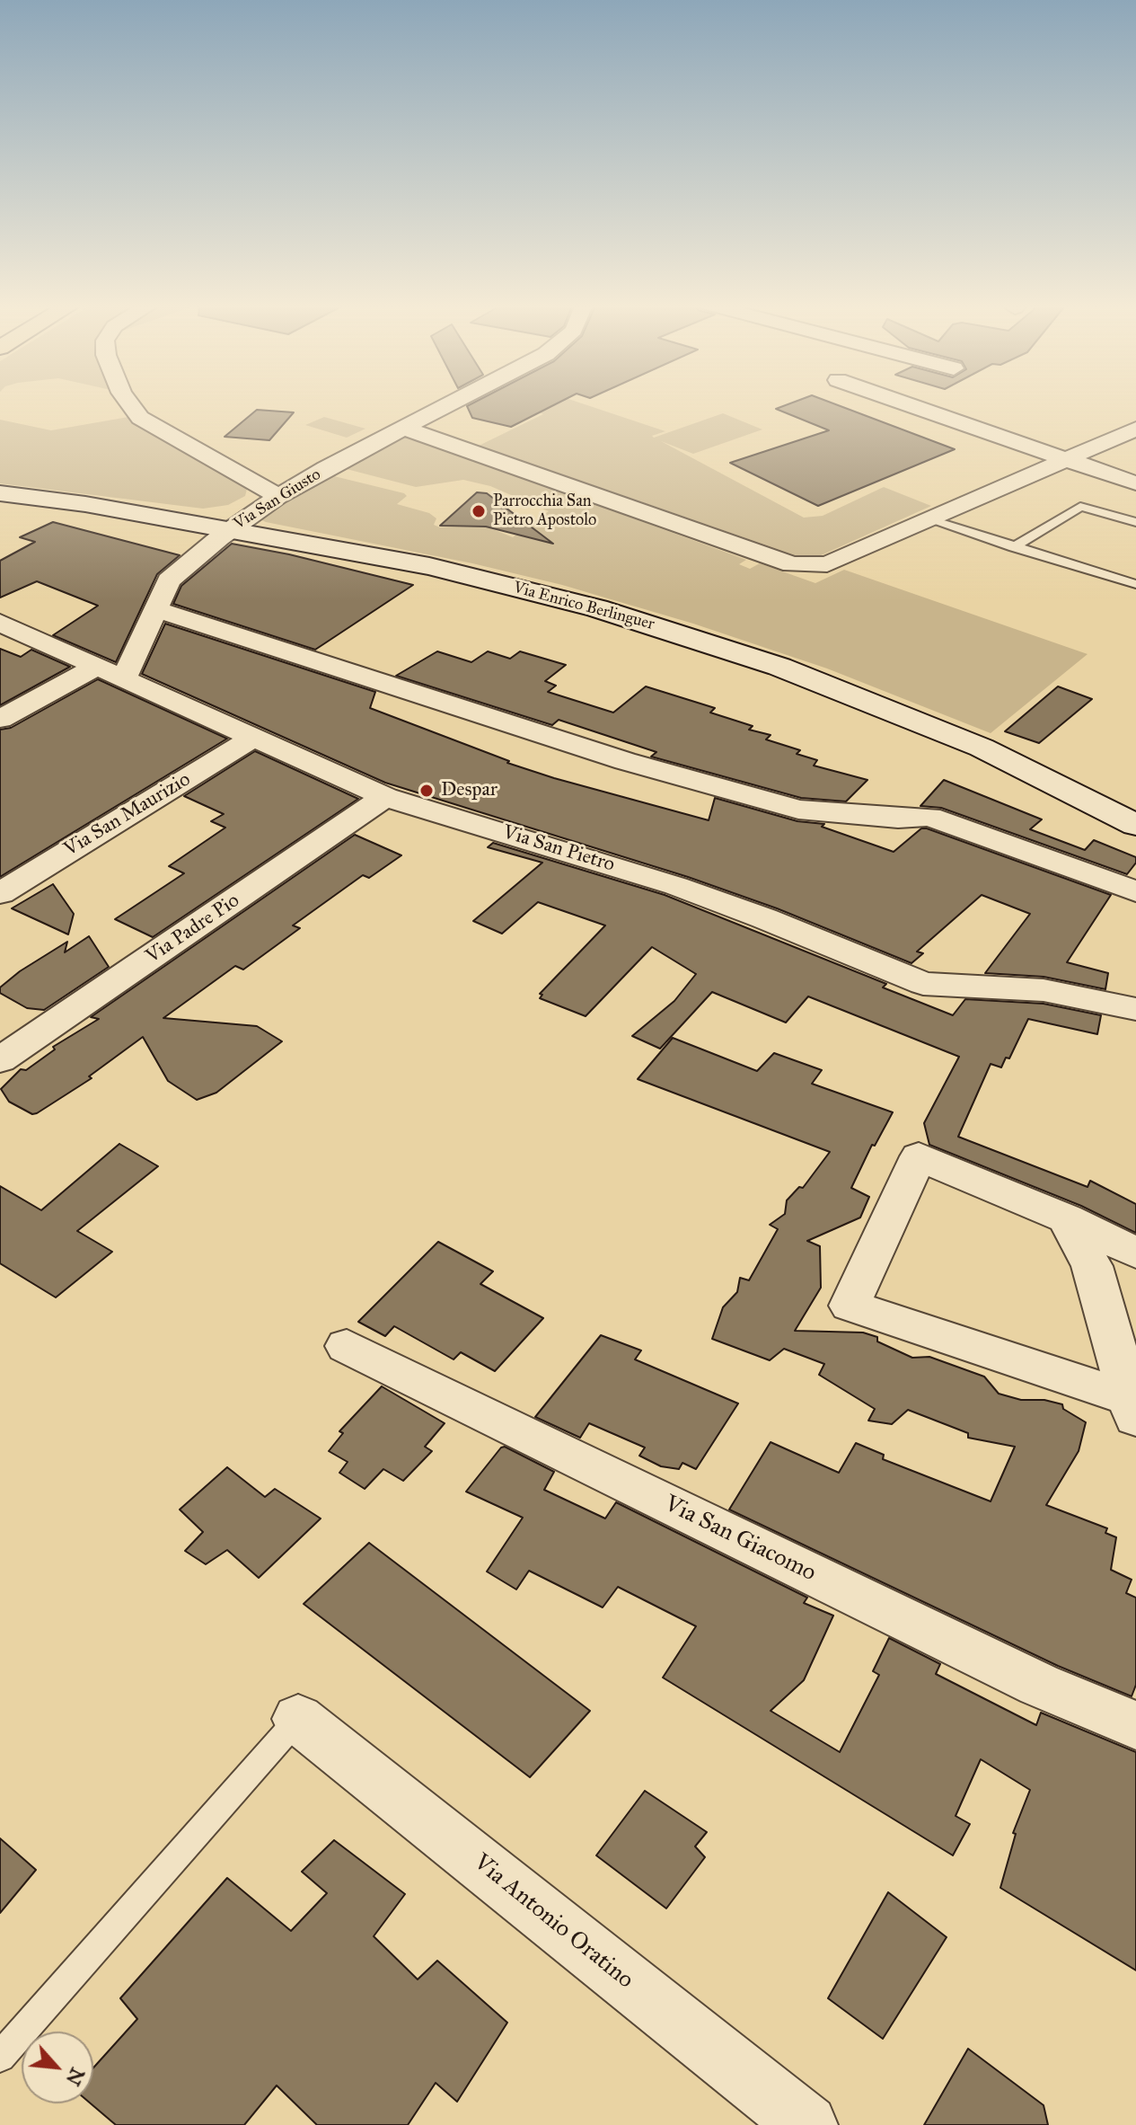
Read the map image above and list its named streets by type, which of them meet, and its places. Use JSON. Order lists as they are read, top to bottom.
{
  "streets": {
    "main road": ["Via Enrico Berlinguer"],
    "street": [
      "Via San Giusto",
      "Via San Maurizio",
      "Via San Pietro",
      "Via Padre Pio",
      "Via San Giacomo",
      "Via Antonio Oratino"
    ]
  },
  "crossings": [
    ["Via San Giusto", "Via Enrico Berlinguer"],
    ["Via San Giusto", "Via San Pietro"],
    ["Via San Maurizio", "Via San Pietro"],
    ["Via San Pietro", "Via Padre Pio"]
  ],
  "places": ["Parrocchia San Pietro Apostolo", "Despar"],
  "north": "bottom right"
}
